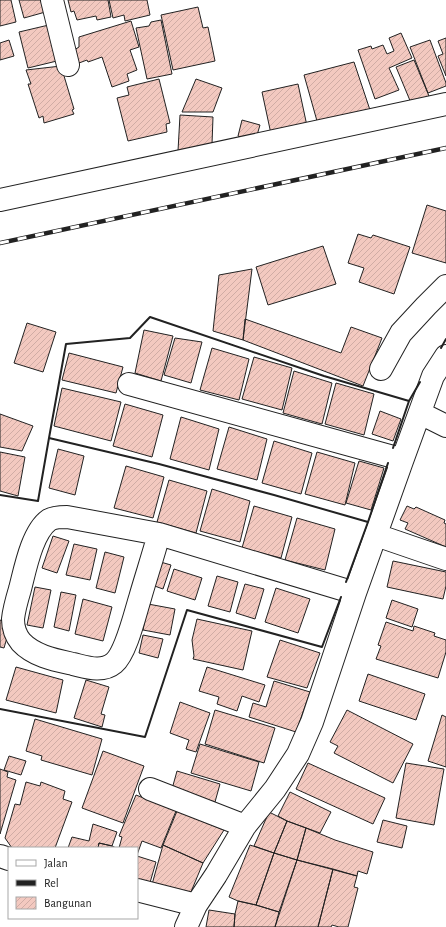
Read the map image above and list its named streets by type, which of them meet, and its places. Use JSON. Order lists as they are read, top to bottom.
{
  "legend": ["Jalan", "Rel", "Bangunan"]
}
